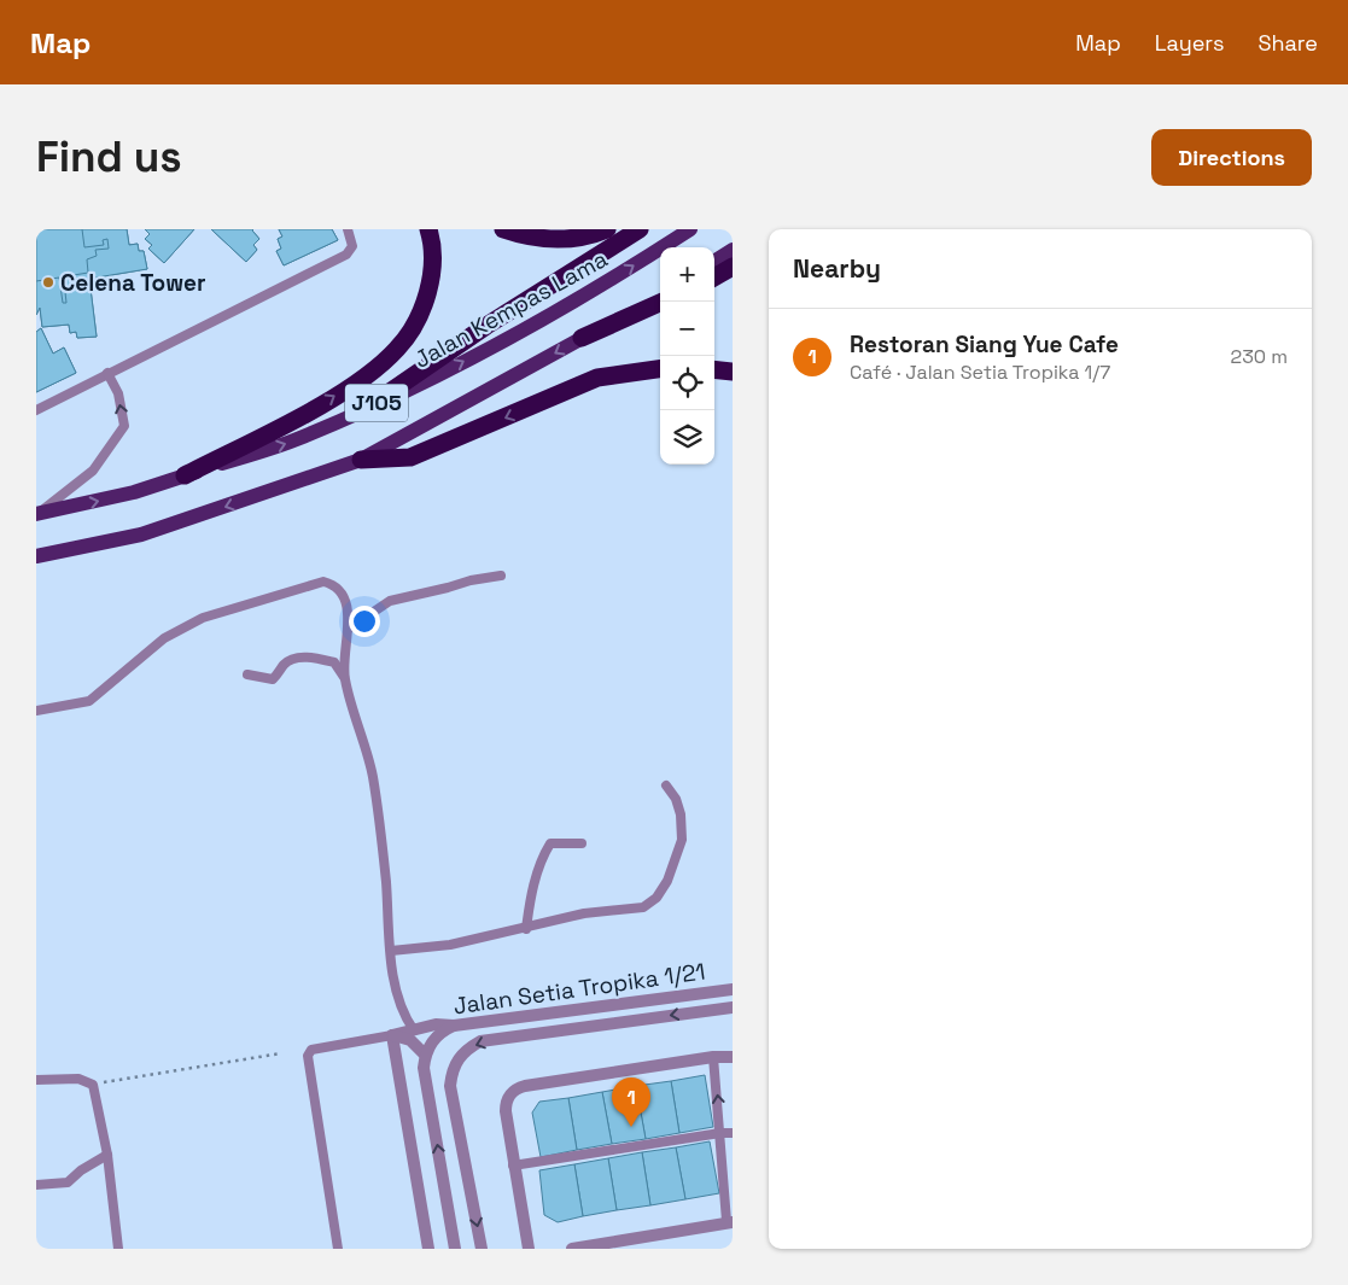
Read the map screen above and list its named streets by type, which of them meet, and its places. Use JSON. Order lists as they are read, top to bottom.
{
  "streets": {
    "main road": ["Jalan Kempas Lama", "J105"],
    "street": ["Jalan Setia Tropika 1/21"]
  },
  "places": ["Celena Tower"],
  "page": {
    "header": "Map",
    "nav": ["Map", "Layers", "Share"],
    "buttons": "Directions",
    "title": "Find us",
    "heading": "Nearby",
    "map_buttons": ["+", "−"],
    "list": [
      {
        "mark": "1",
        "name": "Restoran Siang Yue Cafe",
        "note": "Café · Jalan Setia Tropika 1/7",
        "value": "230 m"
      }
    ],
    "pins": "1"
  }
}
